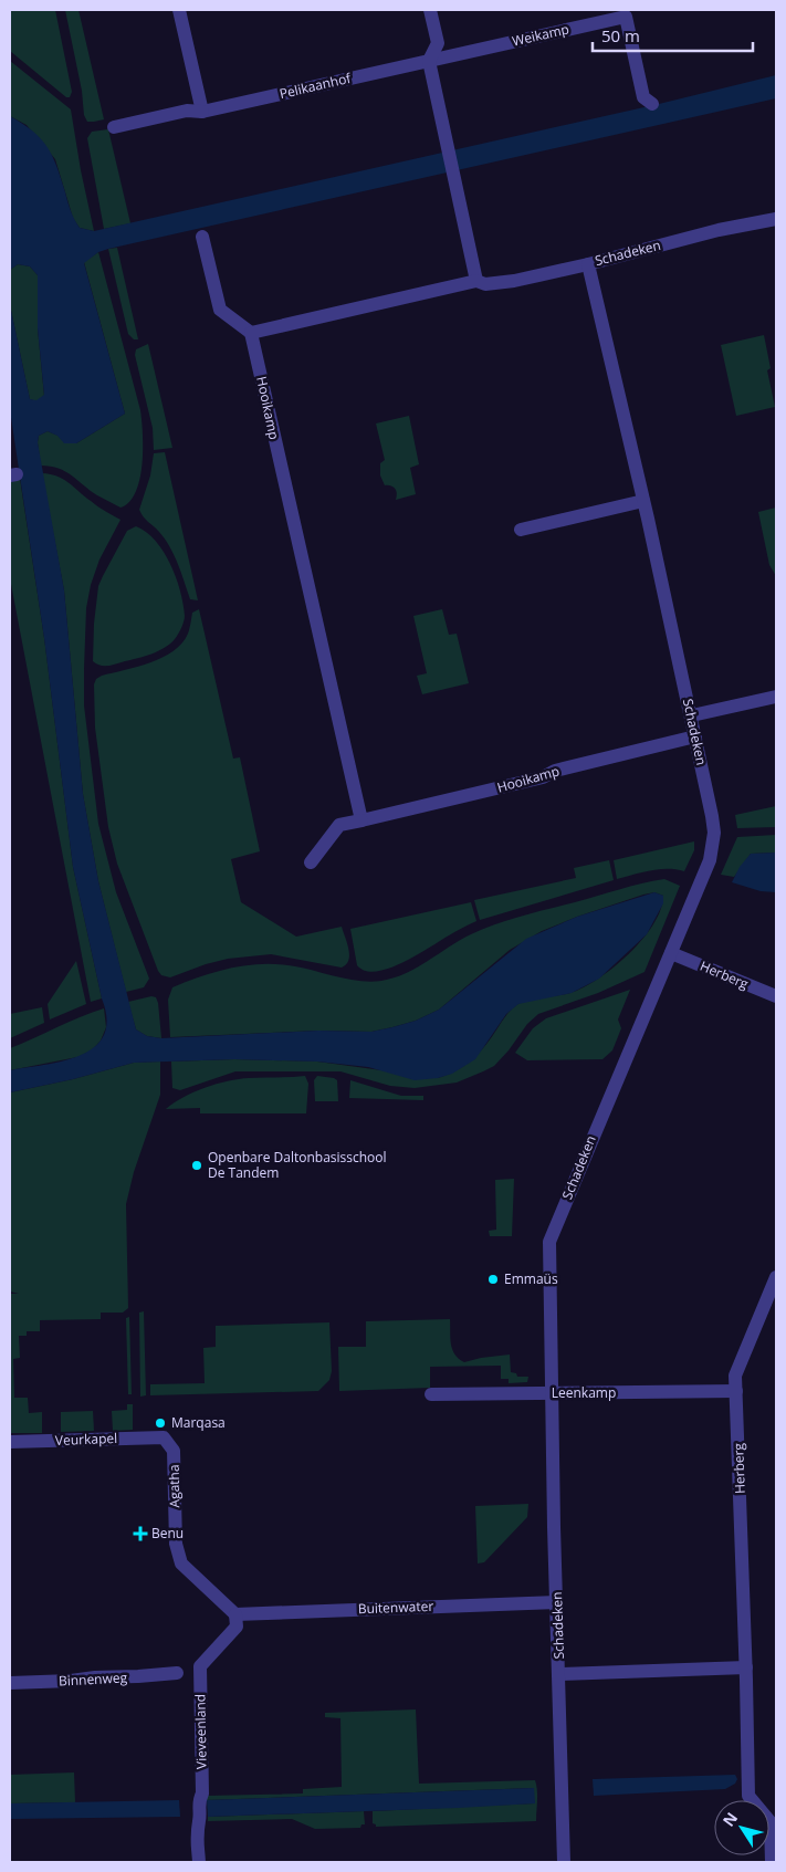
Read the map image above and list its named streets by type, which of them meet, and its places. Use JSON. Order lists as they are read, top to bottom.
{
  "streets": {
    "street": [
      "Weikamp",
      "Pelikaanhof",
      "Schadeken",
      "Hooikamp",
      "Herberg",
      "Leenkamp",
      "Veurkapel",
      "Agatha",
      "Buitenwater",
      "Binnenweg",
      "Vieveenland"
    ]
  },
  "crossings": [
    ["Weikamp", "Pelikaanhof"],
    ["Schadeken", "Hooikamp"],
    ["Schadeken", "Herberg"],
    ["Schadeken", "Leenkamp"],
    ["Schadeken", "Buitenwater"],
    ["Herberg", "Leenkamp"],
    ["Veurkapel", "Agatha"],
    ["Agatha", "Buitenwater"],
    ["Agatha", "Vieveenland"],
    ["Buitenwater", "Vieveenland"]
  ],
  "places": {
    "other": ["Openbare Daltonbasisschool De Tandem", "Emmaüs", "Marqasa"],
    "health": ["Benu"]
  },
  "scale_bar": "50 m",
  "north": "top left"
}
